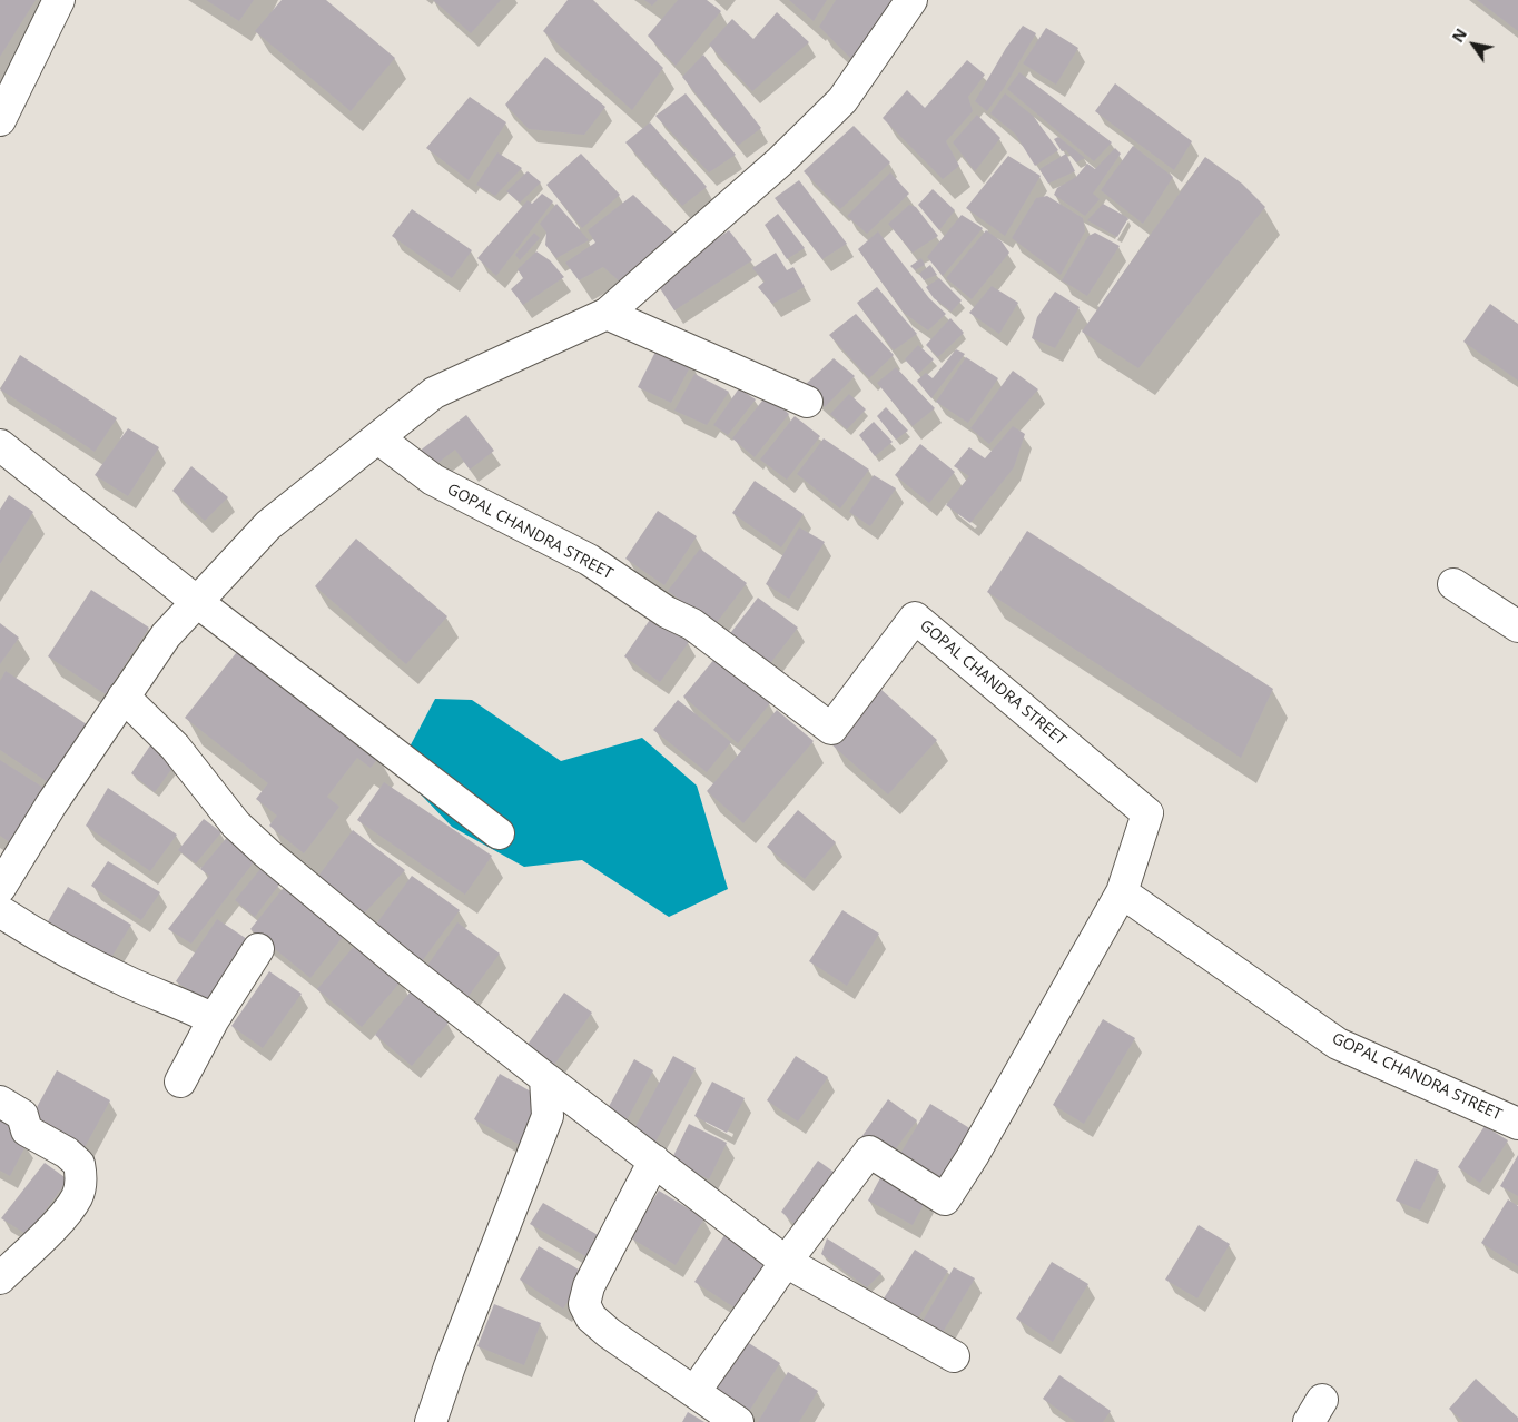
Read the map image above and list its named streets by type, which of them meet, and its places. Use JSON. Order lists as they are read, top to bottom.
{
  "streets": {
    "street": ["GOPAL CHANDRA STREET"]
  },
  "north": "top left"
}
